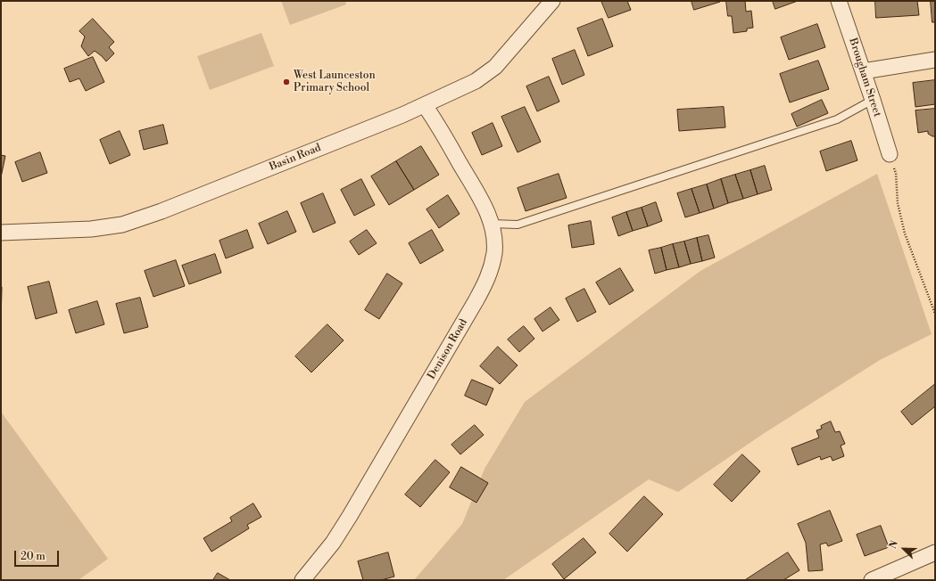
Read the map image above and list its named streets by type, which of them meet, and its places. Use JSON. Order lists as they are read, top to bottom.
{
  "streets": {
    "street": ["Brougham Street", "Basin Road", "Denison Road"]
  },
  "crossings": [
    ["Basin Road", "Denison Road"]
  ],
  "places": ["West Launceston Primary School"],
  "scale_bar": "20 m",
  "north": "top left"
}
